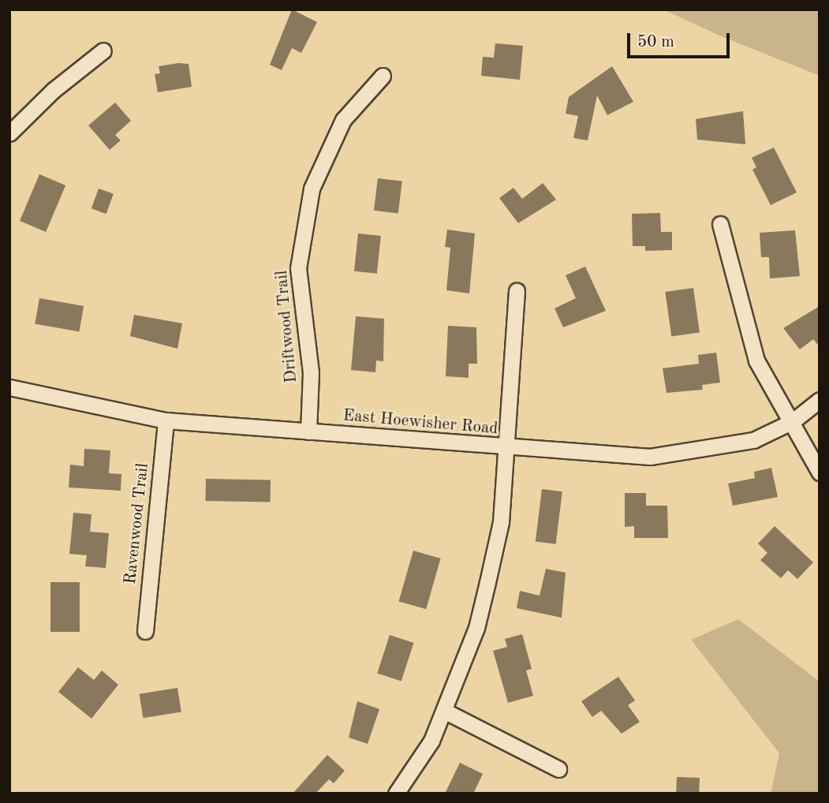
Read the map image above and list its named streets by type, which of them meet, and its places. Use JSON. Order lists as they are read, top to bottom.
{
  "streets": {
    "street": ["Driftwood Trail", "East Hoewisher Road", "Ravenwood Trail"]
  },
  "crossings": [
    ["Driftwood Trail", "East Hoewisher Road"],
    ["East Hoewisher Road", "Ravenwood Trail"]
  ],
  "scale_bar": "50 m"
}
